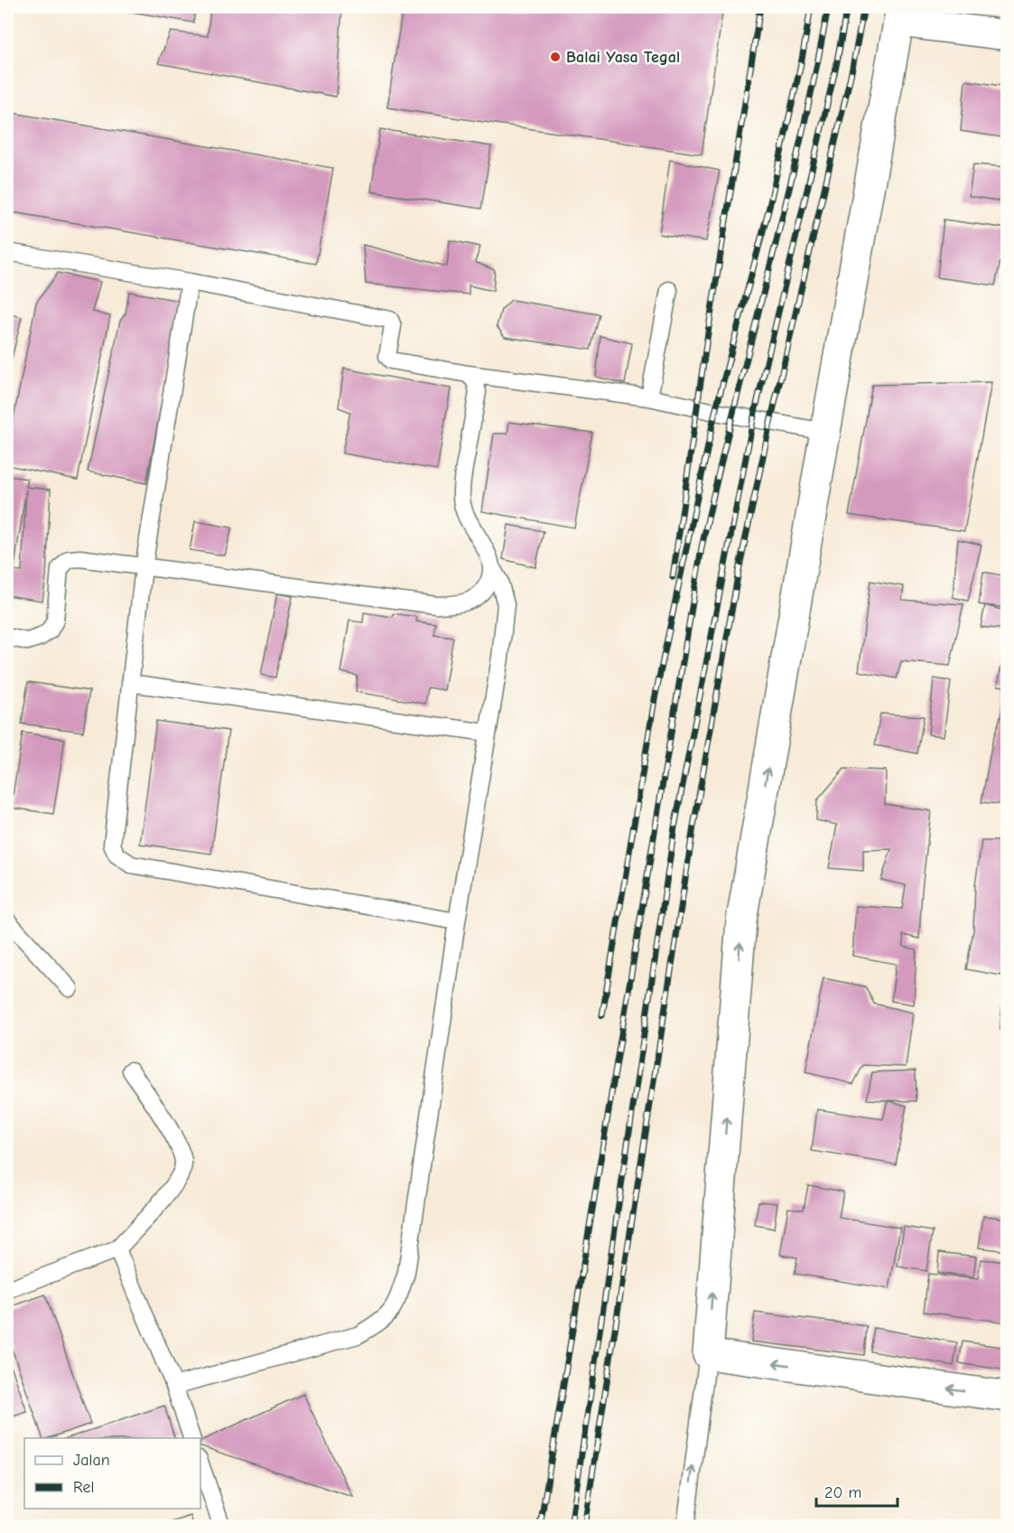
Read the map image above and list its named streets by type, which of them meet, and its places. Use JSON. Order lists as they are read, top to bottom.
{
  "places": ["Balai Yasa Tegal"],
  "legend": ["Jalan", "Rel"],
  "scale_bar": "20 m"
}
